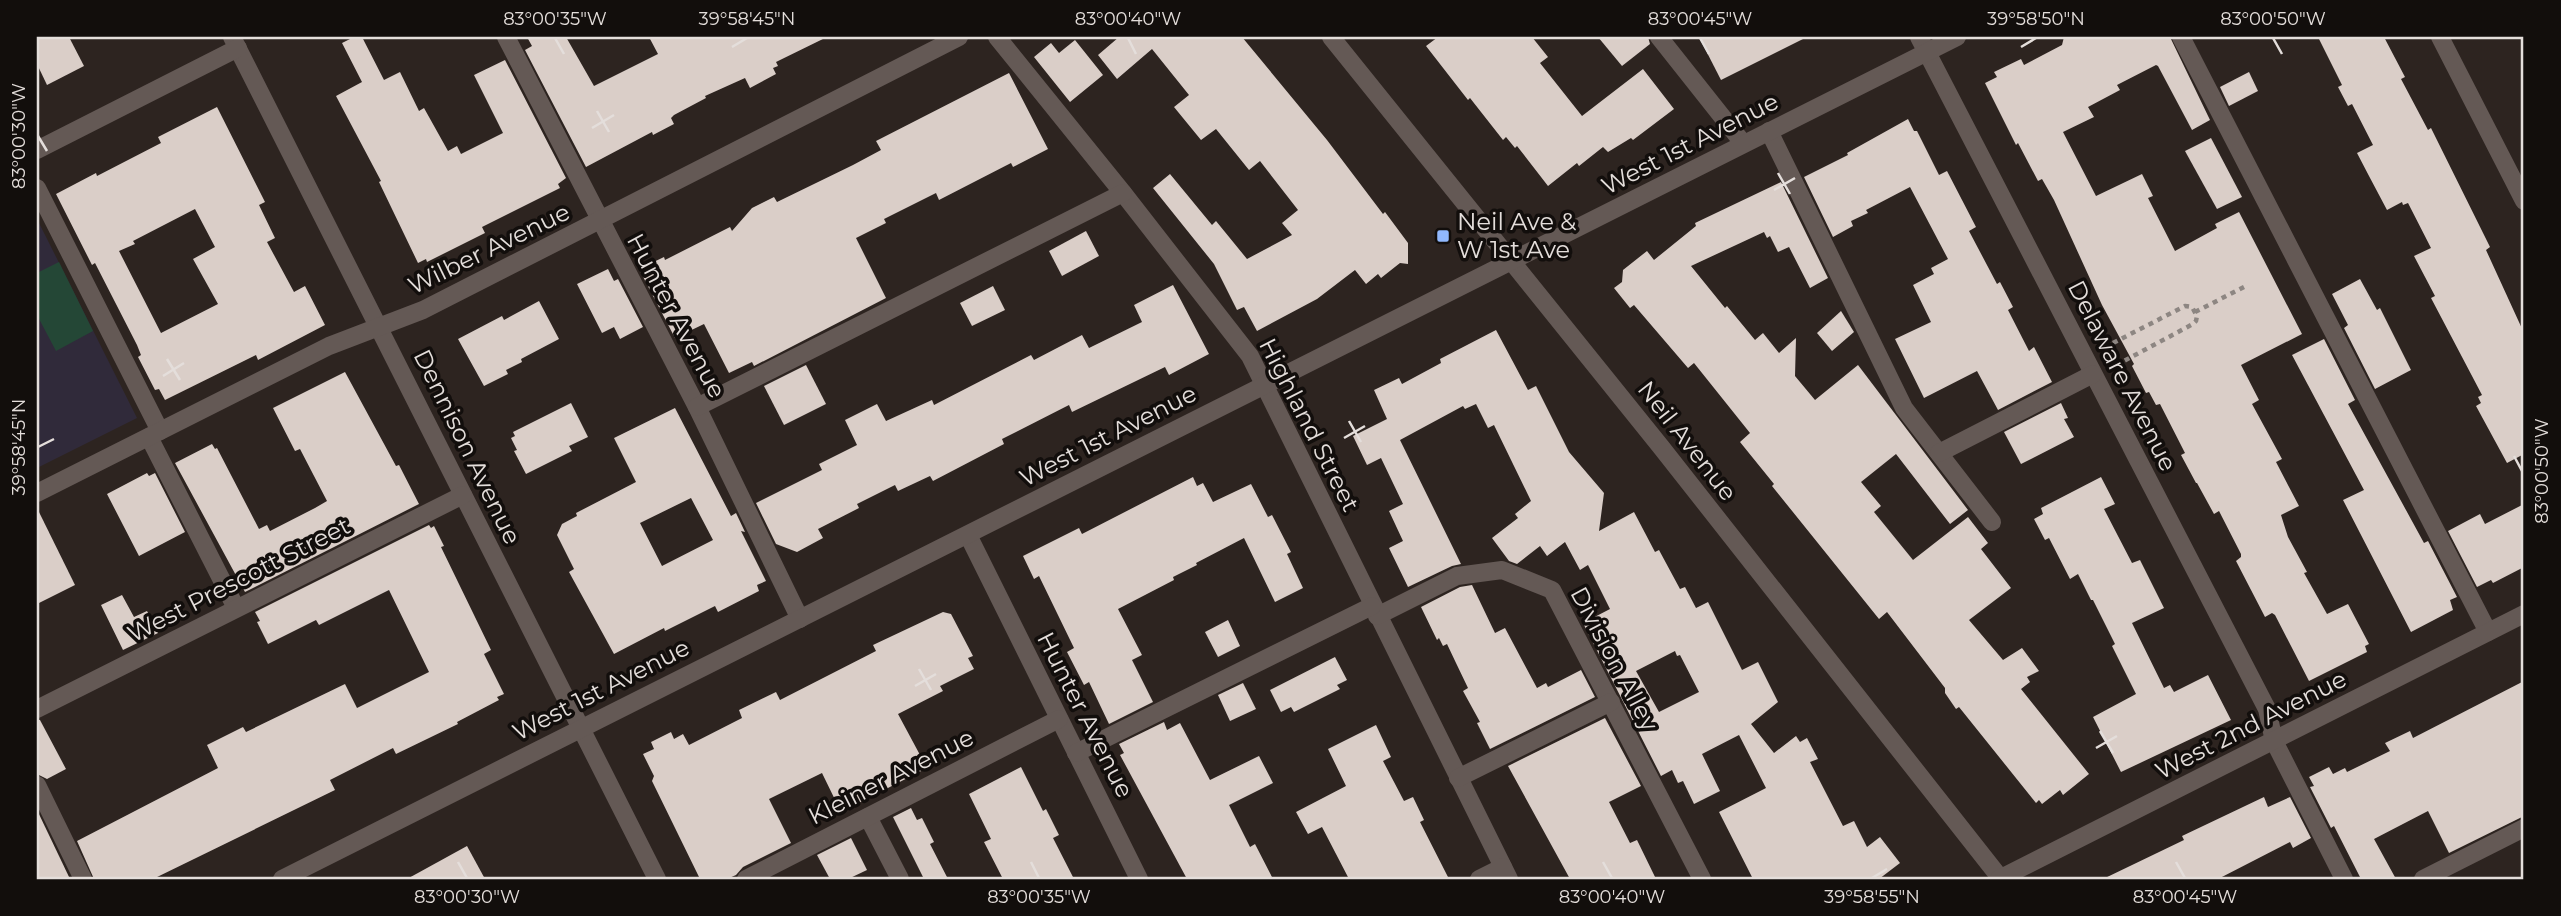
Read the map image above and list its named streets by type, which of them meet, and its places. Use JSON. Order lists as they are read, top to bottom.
{
  "streets": {
    "street": [
      "West 1st Avenue",
      "Wilber Avenue",
      "Hunter Avenue",
      "Delaware Avenue",
      "Highland Street",
      "Neil Avenue",
      "Dennison Avenue",
      "West Prescott Street",
      "Division Alley",
      "West 2nd Avenue",
      "Kleiner Avenue"
    ]
  },
  "crossings": [
    ["West 1st Avenue", "Hunter Avenue"],
    ["West 1st Avenue", "Delaware Avenue"],
    ["West 1st Avenue", "Highland Street"],
    ["West 1st Avenue", "Neil Avenue"],
    ["West 1st Avenue", "Dennison Avenue"],
    ["Wilber Avenue", "Hunter Avenue"],
    ["Wilber Avenue", "Dennison Avenue"],
    ["Hunter Avenue", "Division Alley"],
    ["Hunter Avenue", "Kleiner Avenue"],
    ["Delaware Avenue", "West 2nd Avenue"],
    ["Highland Street", "Division Alley"],
    ["Neil Avenue", "West 2nd Avenue"],
    ["Dennison Avenue", "West Prescott Street"]
  ],
  "places": {
    "transit": ["Neil Ave & W 1st Ave"]
  },
  "coordinates": [
    "83°00'35\"W",
    "39°58'45\"N",
    "83°00'40\"W",
    "83°00'45\"W",
    "39°58'50\"N",
    "83°00'50\"W",
    "83°00'30\"W",
    "39°58'55\"N"
  ]
}
